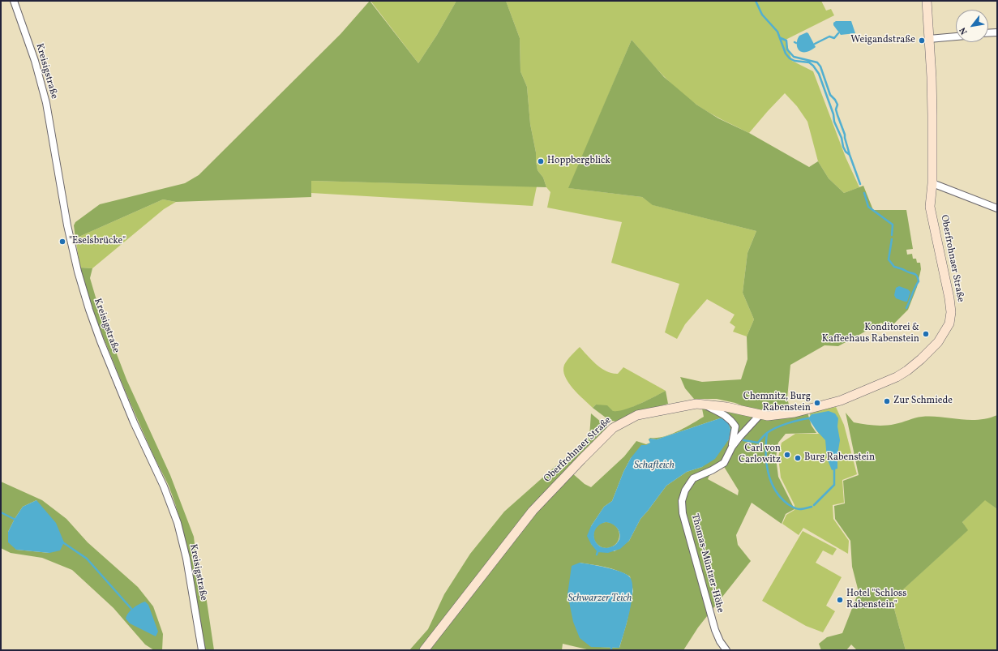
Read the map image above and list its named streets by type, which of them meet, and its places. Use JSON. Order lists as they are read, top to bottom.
{
  "streets": {
    "main road": ["Oberfrohnaer Straße"],
    "street": ["Kreisigstraße", "Thomas-Müntzer-Höhe"]
  },
  "crossings": [
    ["Oberfrohnaer Straße", "Thomas-Müntzer-Höhe"]
  ],
  "water": ["Schafteich", "Schwarzer Teich"],
  "places": [
    "Weigandstraße",
    "Hoppbergblick",
    "\"Eselsbrücke\"",
    "Konditorei & Kaffeehaus Rabenstein",
    "Zur Schmiede",
    "Chemnitz, Burg Rabenstein",
    "Carl von Carlowitz",
    "Burg Rabenstein",
    "Hotel \"Schloss Rabenstein\""
  ],
  "north": "bottom left"
}
